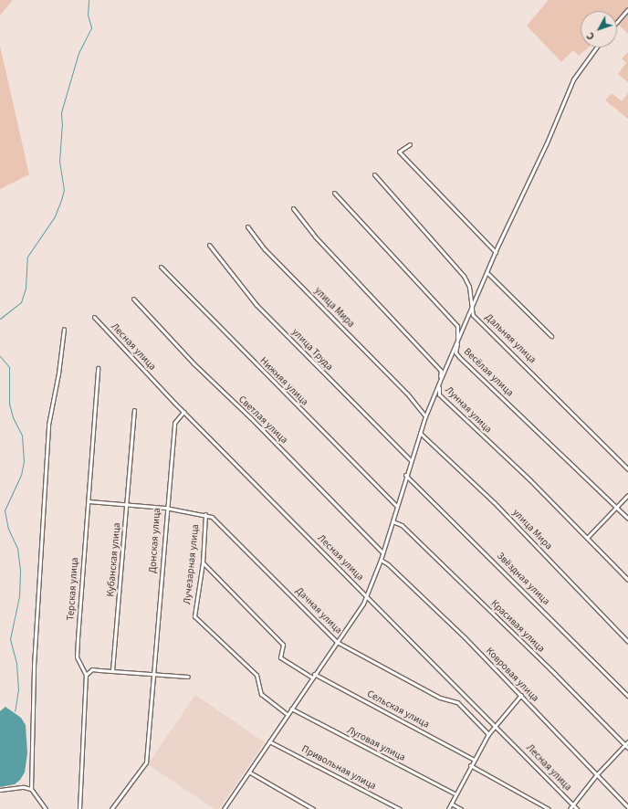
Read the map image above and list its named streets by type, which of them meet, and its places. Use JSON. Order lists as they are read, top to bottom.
{
  "streets": {
    "street": [
      "улица Мира",
      "Дальняя улица",
      "Лесная улица",
      "улица Труда",
      "Весёлая улица",
      "Нижняя улица",
      "Лунная улица",
      "Светлая улица",
      "Донская улица",
      "Кубанская улица",
      "Лучезарная улица",
      "Звёздная улица",
      "Терская улица",
      "Дачная улица",
      "Красивая улица",
      "Ковровая улица",
      "Сельская улица",
      "Луговая улица",
      "Привольная улица"
    ]
  },
  "crossings": [
    ["Лесная улица", "Донская улица"],
    ["Лучезарная улица", "Дачная улица"]
  ],
  "north": "bottom left"
}
